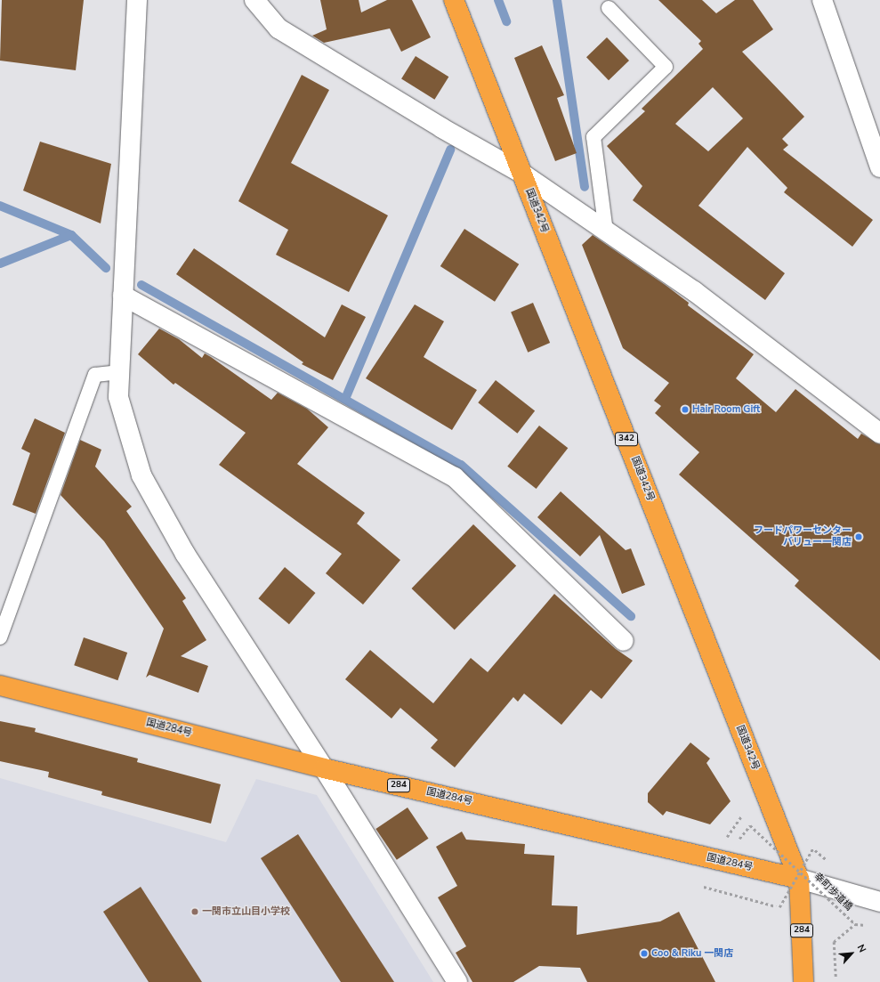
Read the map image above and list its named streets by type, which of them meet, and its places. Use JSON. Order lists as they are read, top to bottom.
{
  "streets": {
    "highway": [
      "国道342号",
      "342",
      "国道284号",
      "284"
    ],
    "path": ["幸町歩道橋"]
  },
  "crossings": [
    ["国道342号", "国道284号"],
    ["国道342号", "284"],
    ["国道342号", "幸町歩道橋"],
    ["国道284号", "284"],
    ["国道284号", "幸町歩道橋"],
    ["284", "幸町歩道橋"]
  ],
  "places": [
    "Hair Room Gift",
    "フードパワーセンター バリュー一関店",
    "一関市立山目小学校",
    "Coo & Riku 一関店"
  ],
  "north": "top right"
}
